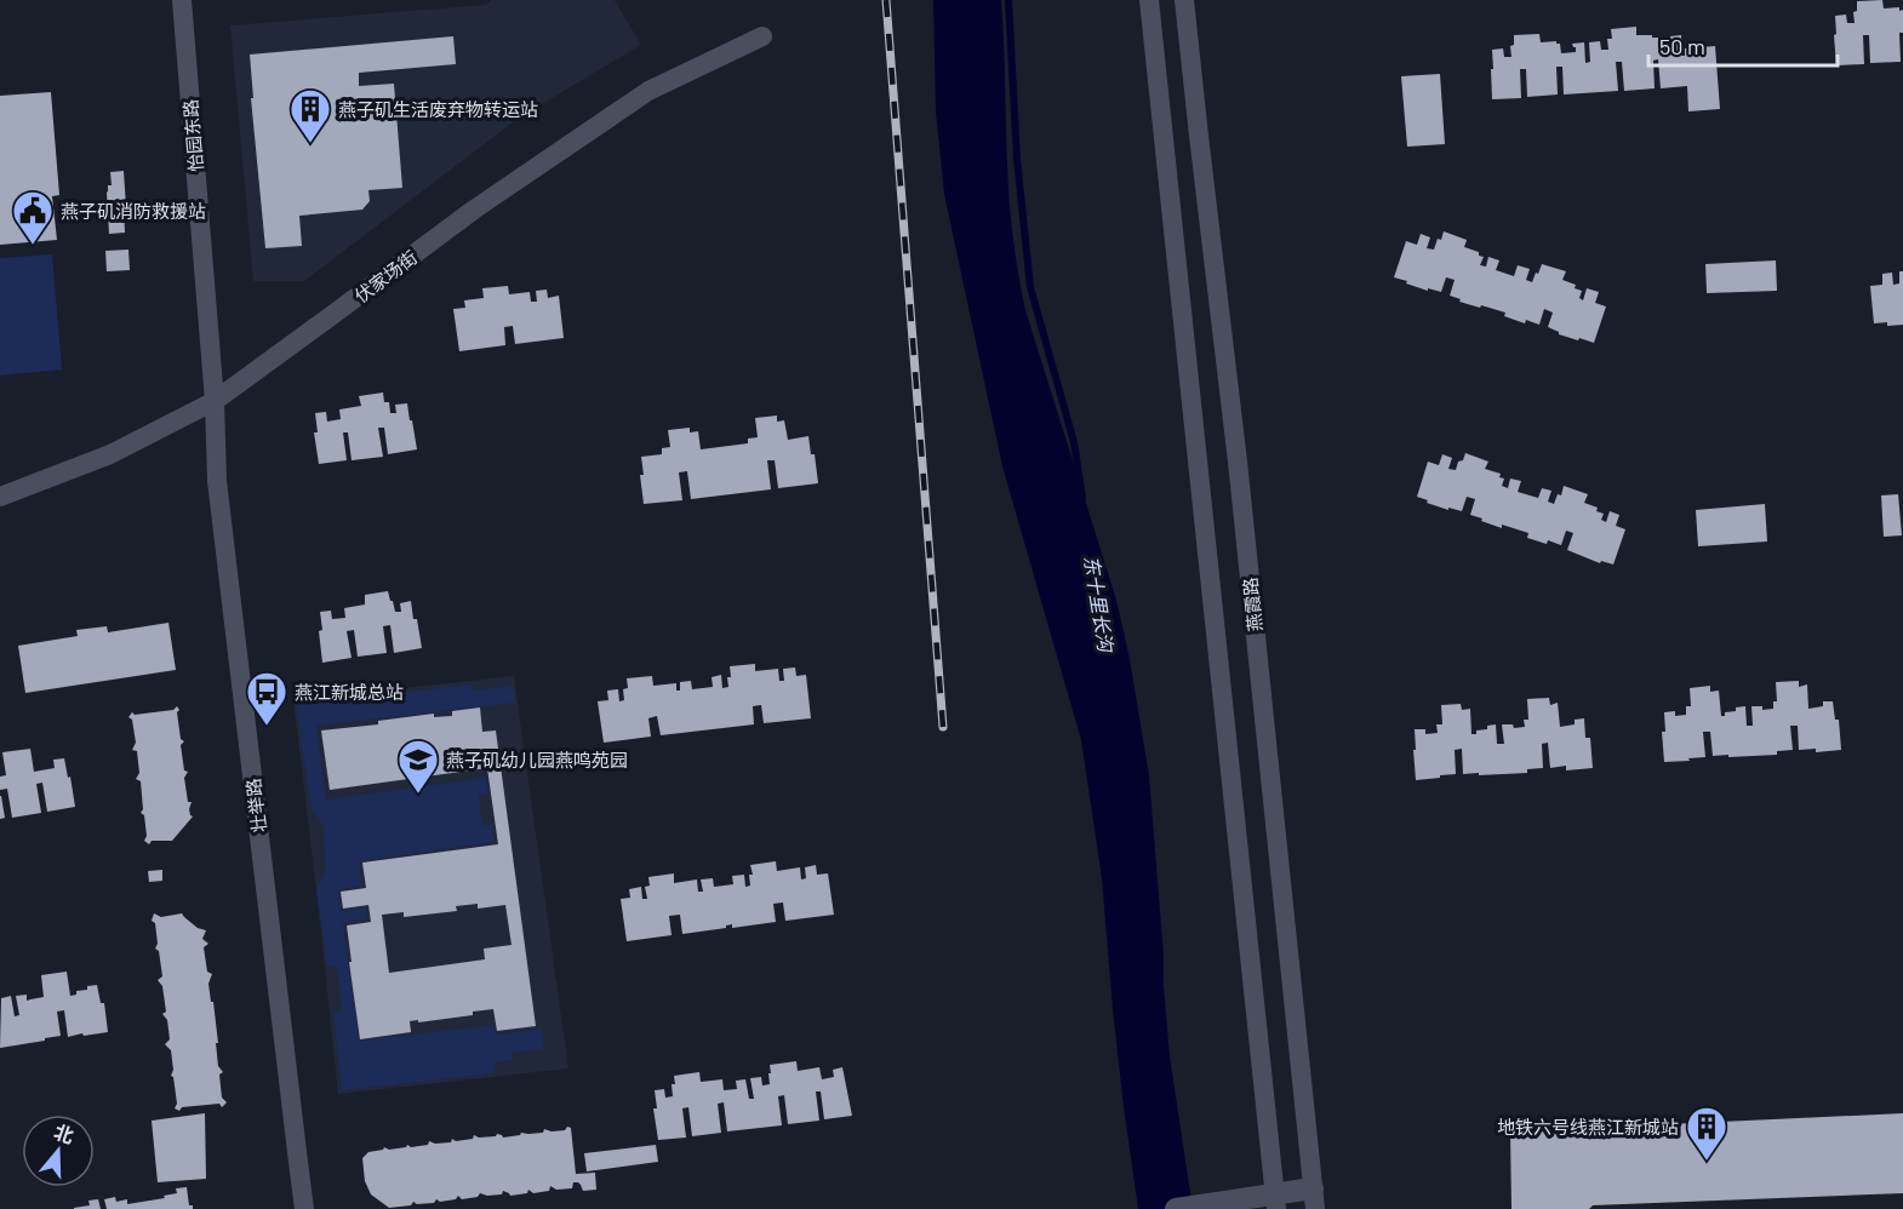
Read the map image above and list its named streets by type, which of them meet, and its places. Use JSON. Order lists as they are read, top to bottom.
{
  "streets": {
    "street": [
      "怡园东路",
      "伏家场街",
      "燕霞路",
      "壮举路"
    ]
  },
  "crossings": [
    ["怡园东路", "伏家场街"],
    ["怡园东路", "壮举路"],
    ["伏家场街", "壮举路"]
  ],
  "water": ["东十里长沟"],
  "places": {
    "building": ["燕子矶生活废弃物转运站", "地铁六号线燕江新城站"],
    "public building": ["燕子矶消防救援站"],
    "bus stop": ["燕江新城总站"],
    "school or university": ["燕子矶幼儿园燕鸣苑园"]
  },
  "scale_bar": "50 m",
  "north": "top"
}
